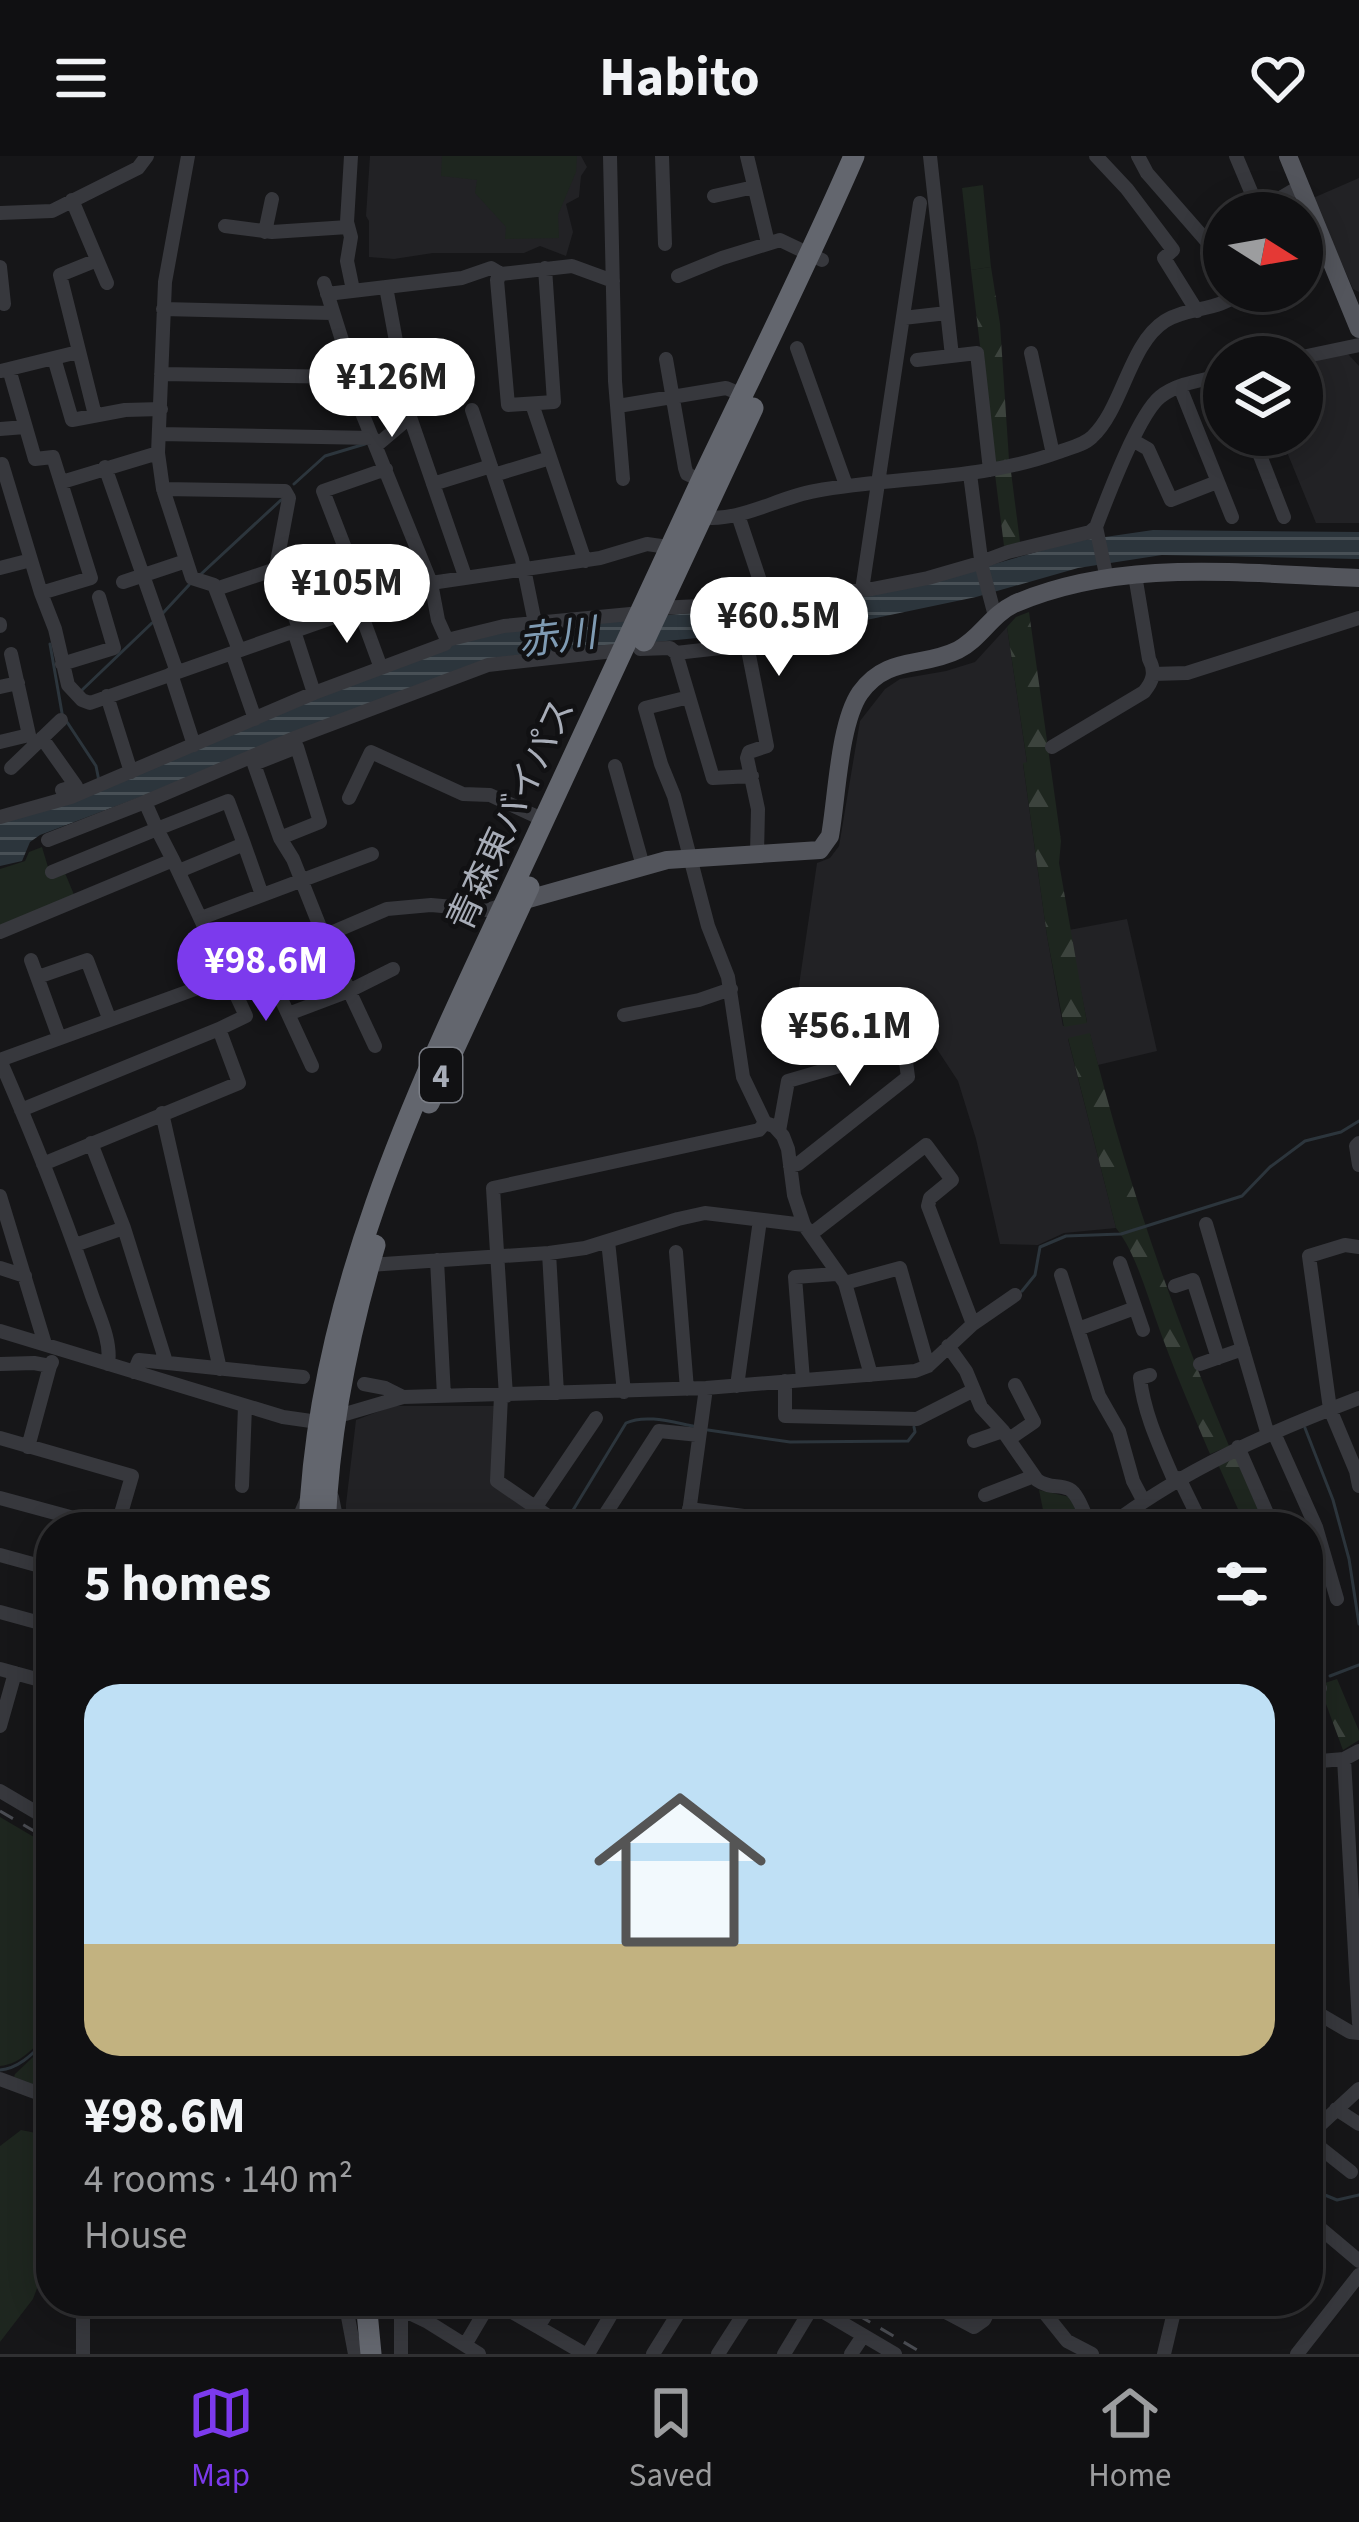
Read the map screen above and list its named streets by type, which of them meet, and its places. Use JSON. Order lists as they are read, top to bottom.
{
  "streets": {
    "highway": ["青森東バイパス", "4"]
  },
  "water": ["赤川"],
  "north": "right",
  "page": {
    "header": "Habito",
    "price": [
      "¥126M",
      "¥105M",
      "¥60.5M",
      "¥98.6M",
      "¥56.1M"
    ],
    "heading": "5 homes",
    "list": [
      {
        "name": "¥98.6M",
        "note": "4 rooms · 140 m² · House"
      }
    ],
    "tabs": ["Map", "Saved", "Home"]
  }
}
